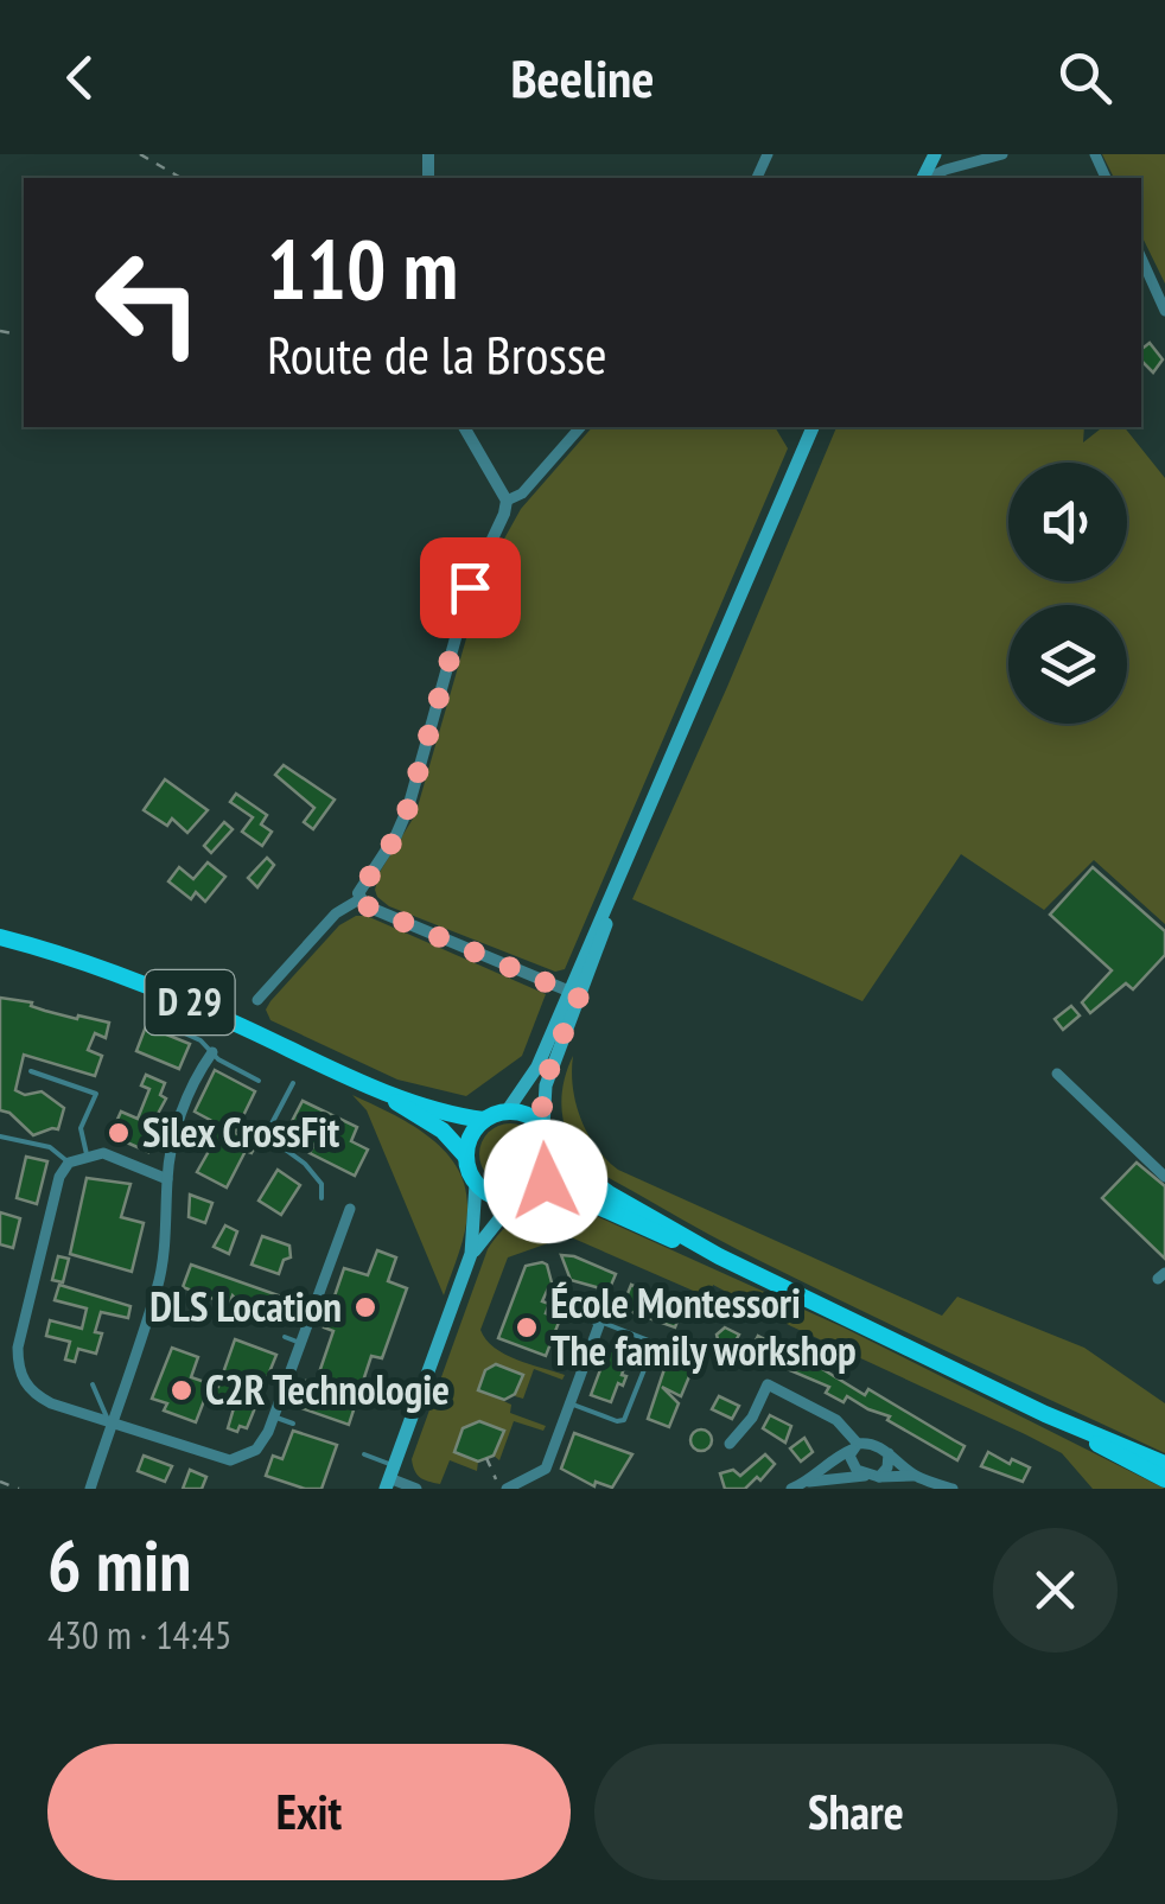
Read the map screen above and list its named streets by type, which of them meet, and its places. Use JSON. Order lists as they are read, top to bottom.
{
  "streets": {
    "main road": ["D 29"]
  },
  "places": [
    "Silex CrossFit",
    "DLS Location",
    "École Montessori The family workshop",
    "C2R Technologie"
  ],
  "page": {
    "header": "Beeline",
    "turn": ["110 m", "Route de la Brosse"],
    "heading": ["6 min", "430 m · 14:45"],
    "buttons": ["Exit", "Share"]
  }
}
